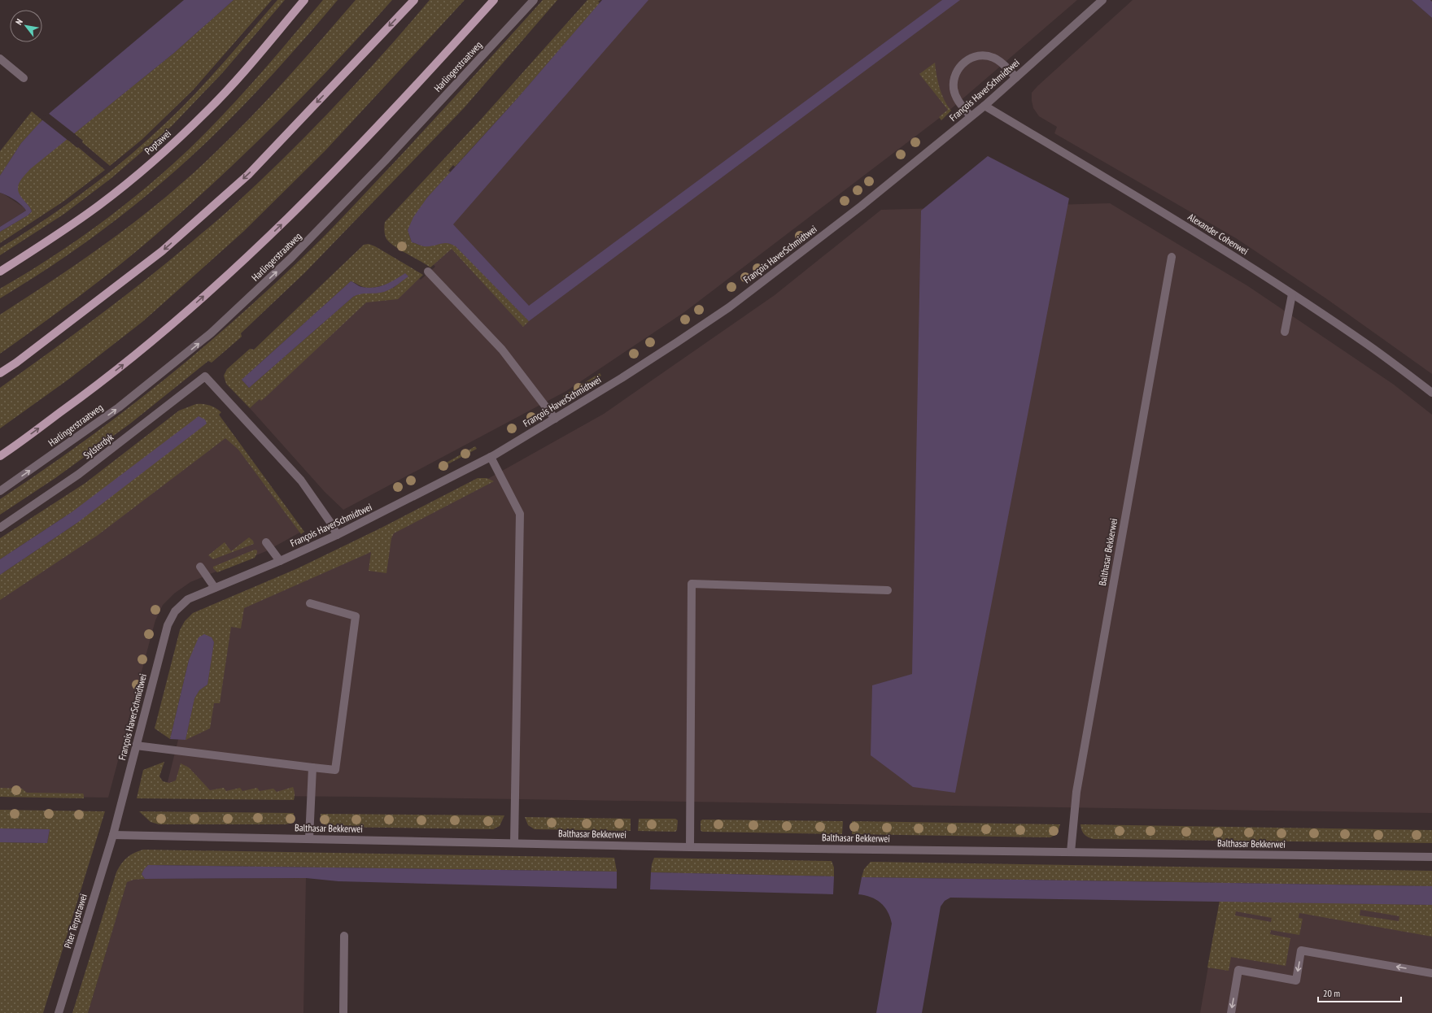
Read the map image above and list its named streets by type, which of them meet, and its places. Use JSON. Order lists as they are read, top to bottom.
{
  "streets": {
    "main road": ["Harlingerstraatweg", "Poptawei"],
    "street": [
      "François HaverSchmidtwei",
      "Alexander Cohenwei",
      "Sylsterdyk",
      "Balthasar Bekkerwei",
      "Piter Terpstrawei"
    ]
  },
  "crossings": [
    ["François HaverSchmidtwei", "Alexander Cohenwei"],
    ["François HaverSchmidtwei", "Sylsterdyk"],
    ["François HaverSchmidtwei", "Balthasar Bekkerwei"],
    ["François HaverSchmidtwei", "Piter Terpstrawei"],
    ["Balthasar Bekkerwei", "Piter Terpstrawei"]
  ],
  "scale_bar": "20 m",
  "north": "top left"
}
